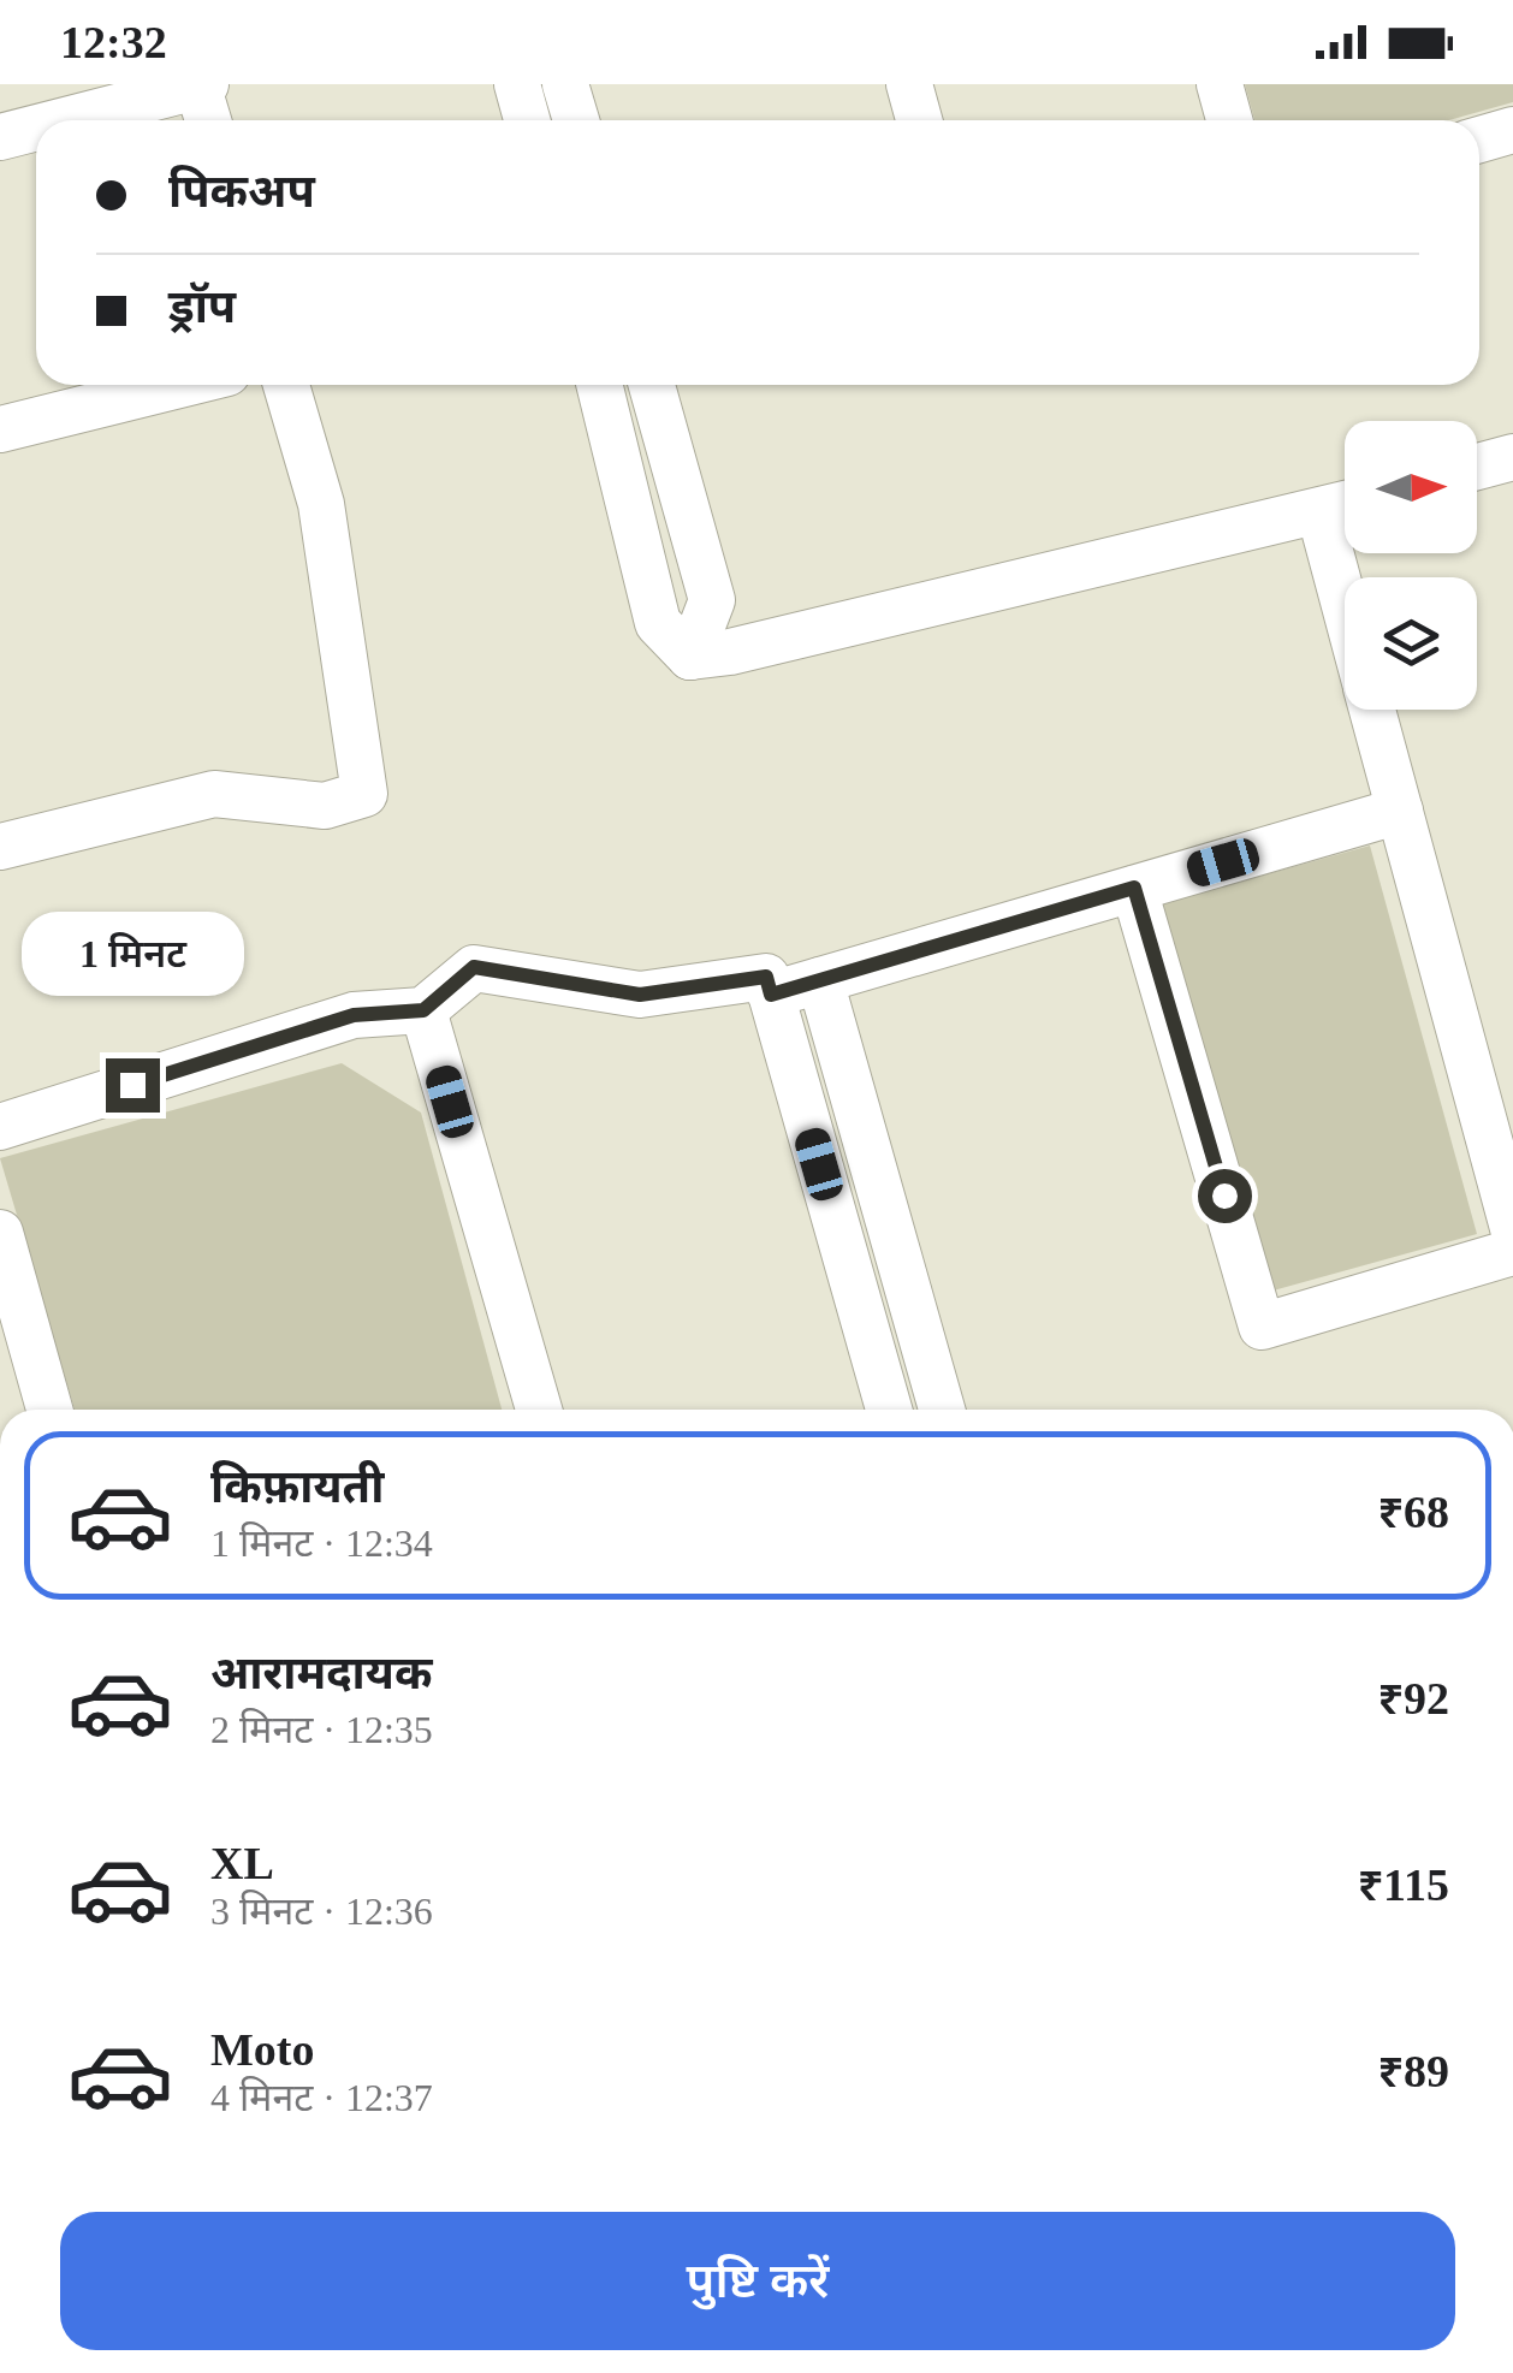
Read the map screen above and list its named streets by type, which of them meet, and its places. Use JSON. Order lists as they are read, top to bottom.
{
  "north": "right",
  "page": {
    "status": "12:32",
    "banner": ["पिकअप", "ड्रॉप"],
    "bubble": "1 मिनट",
    "list": [
      {
        "name": "किफ़ायती",
        "note": "1 मिनट · 12:34",
        "value": "₹68"
      },
      {
        "name": "आरामदायक",
        "note": "2 मिनट · 12:35",
        "value": "₹92"
      },
      {
        "name": "XL",
        "note": "3 मिनट · 12:36",
        "value": "₹115"
      },
      {
        "name": "Moto",
        "note": "4 मिनट · 12:37",
        "value": "₹89"
      }
    ],
    "buttons": "पुष्टि करें"
  }
}
